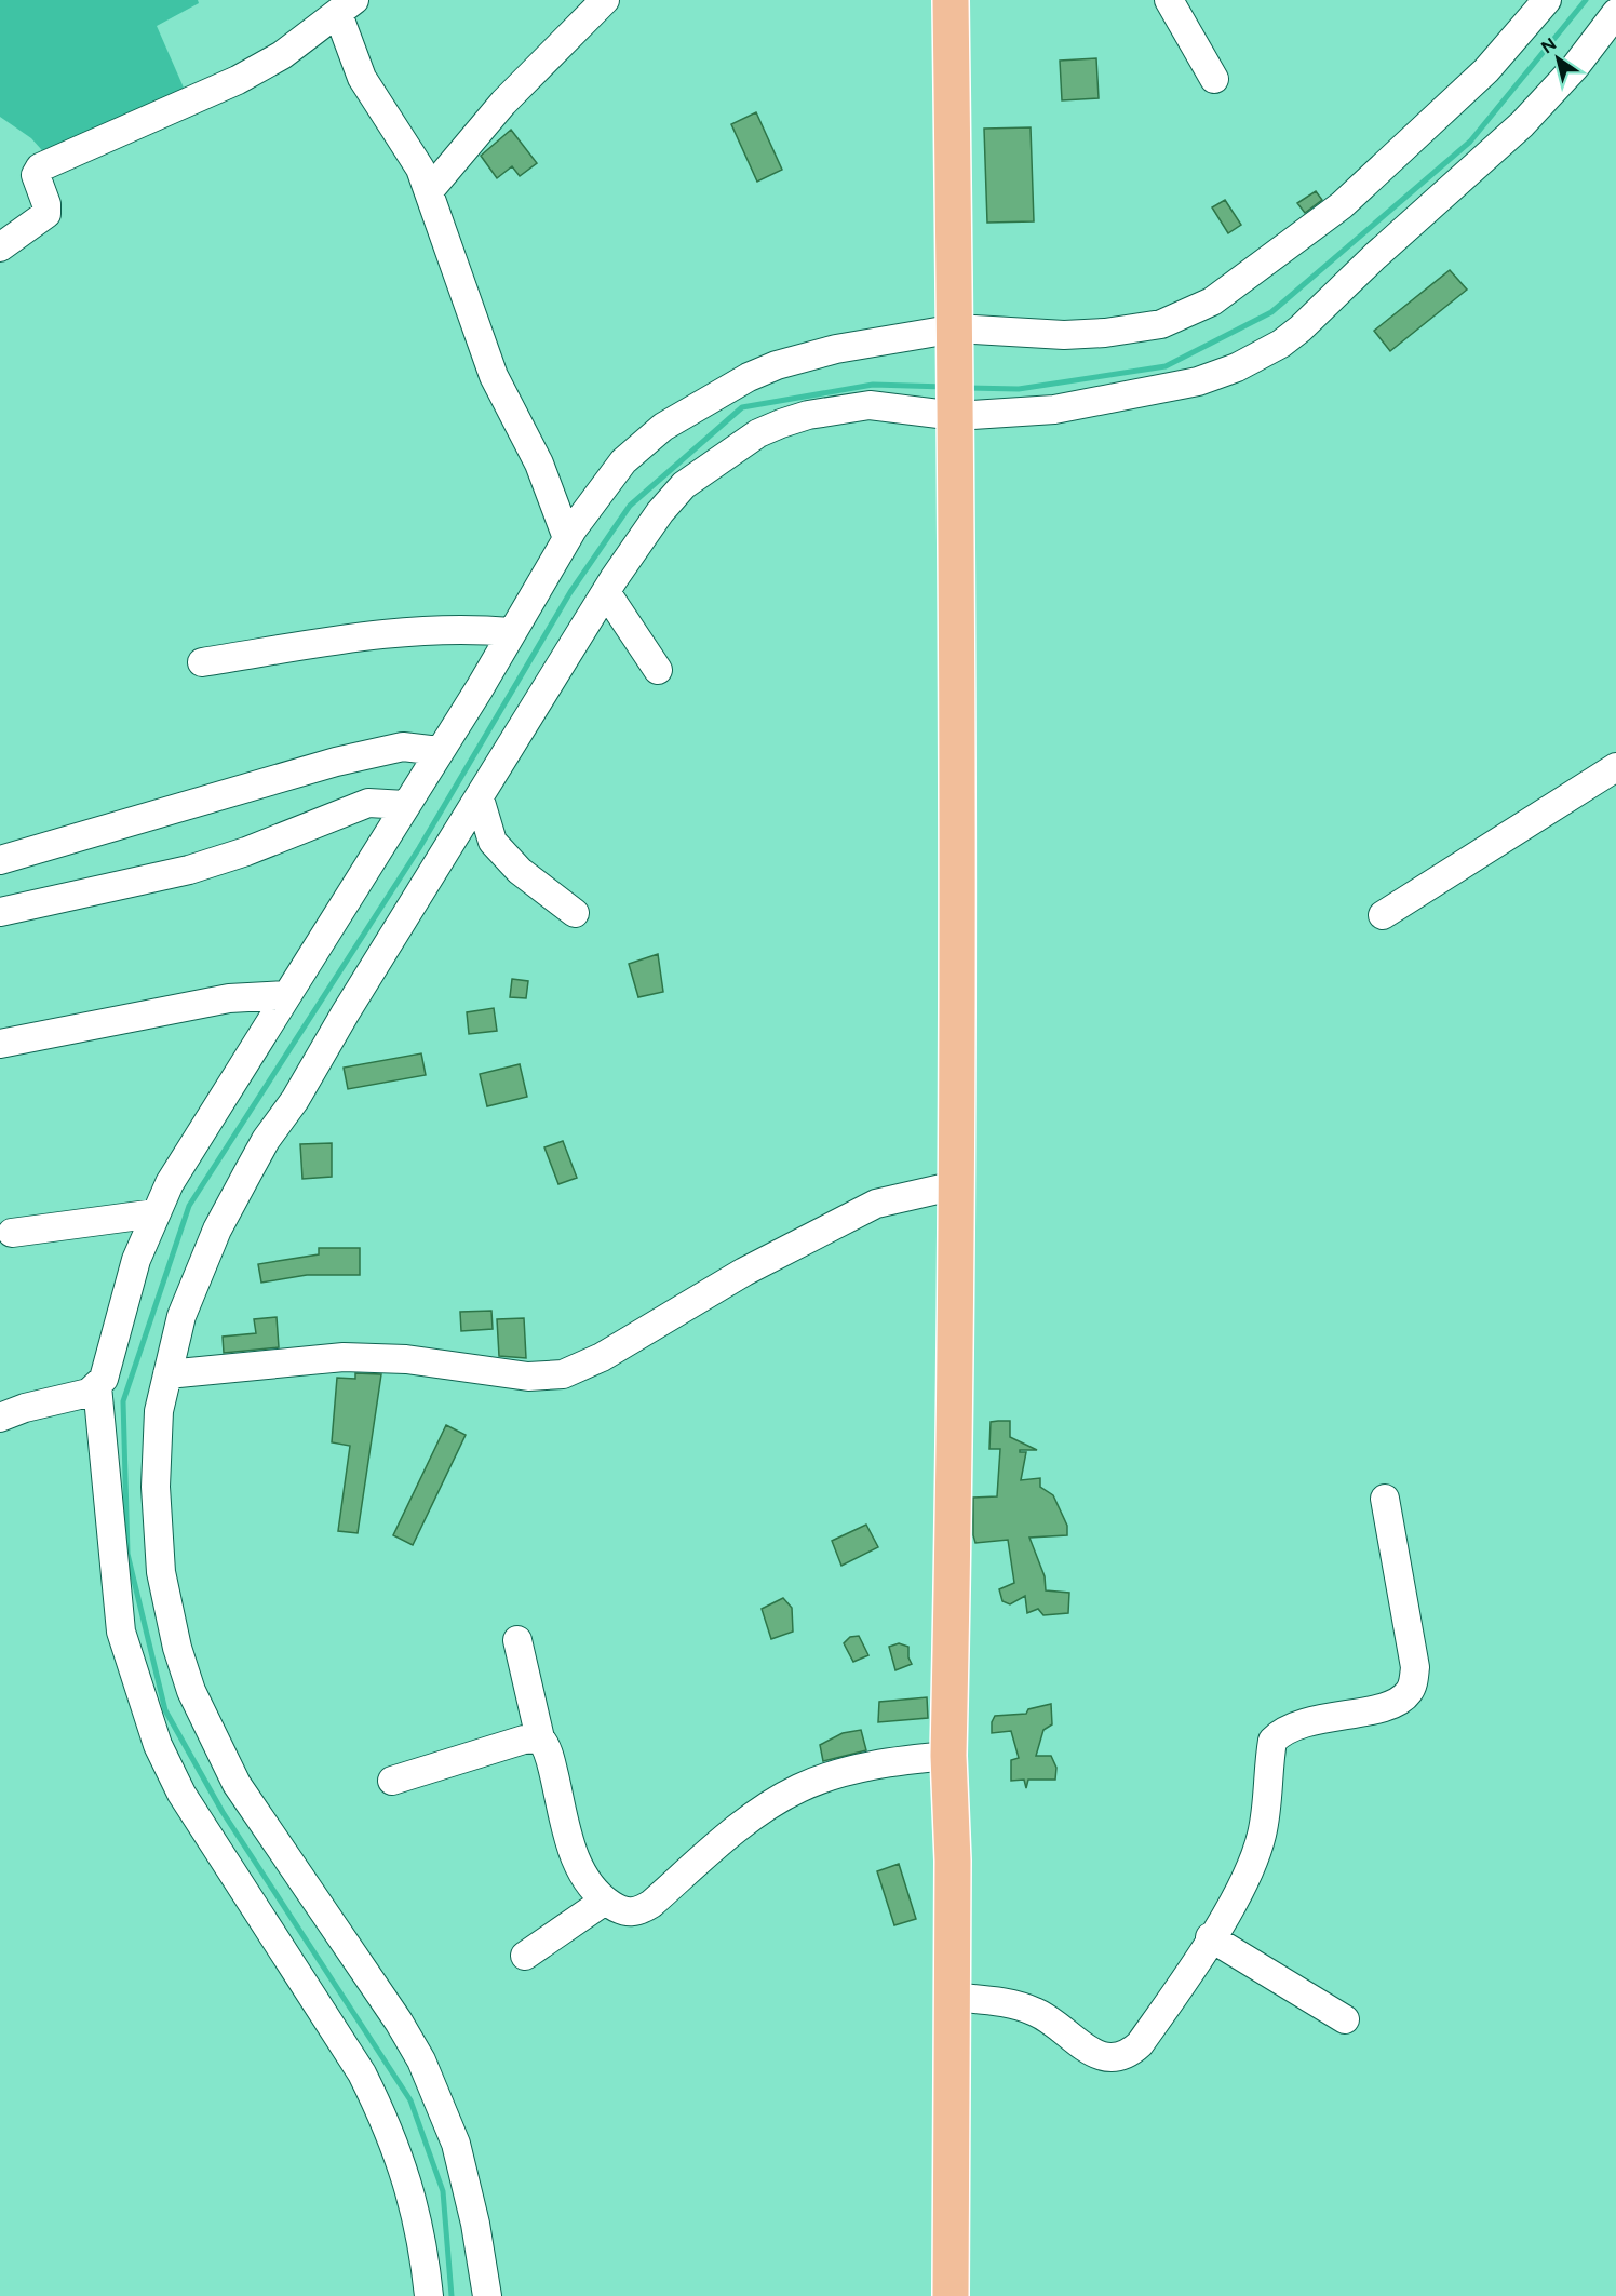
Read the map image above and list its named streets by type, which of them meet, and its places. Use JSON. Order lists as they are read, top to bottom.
{
  "north": "top left"
}
